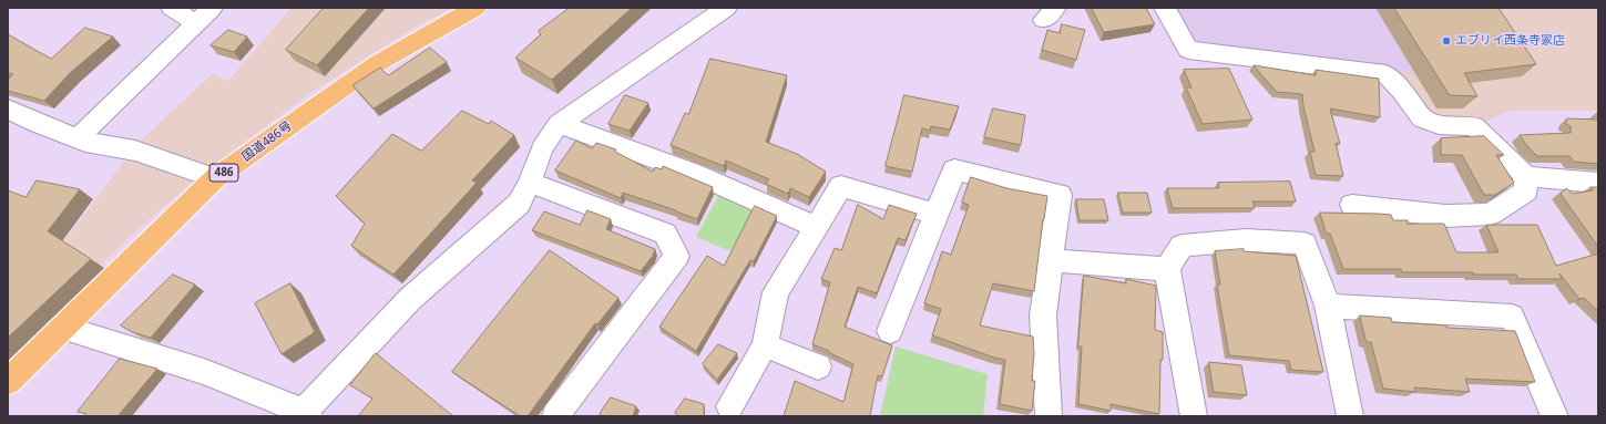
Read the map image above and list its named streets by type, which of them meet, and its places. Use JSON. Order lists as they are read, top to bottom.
{
  "streets": {
    "highway": ["国道486号", "486"]
  },
  "places": ["エブリイ西条寺家店"]
}
